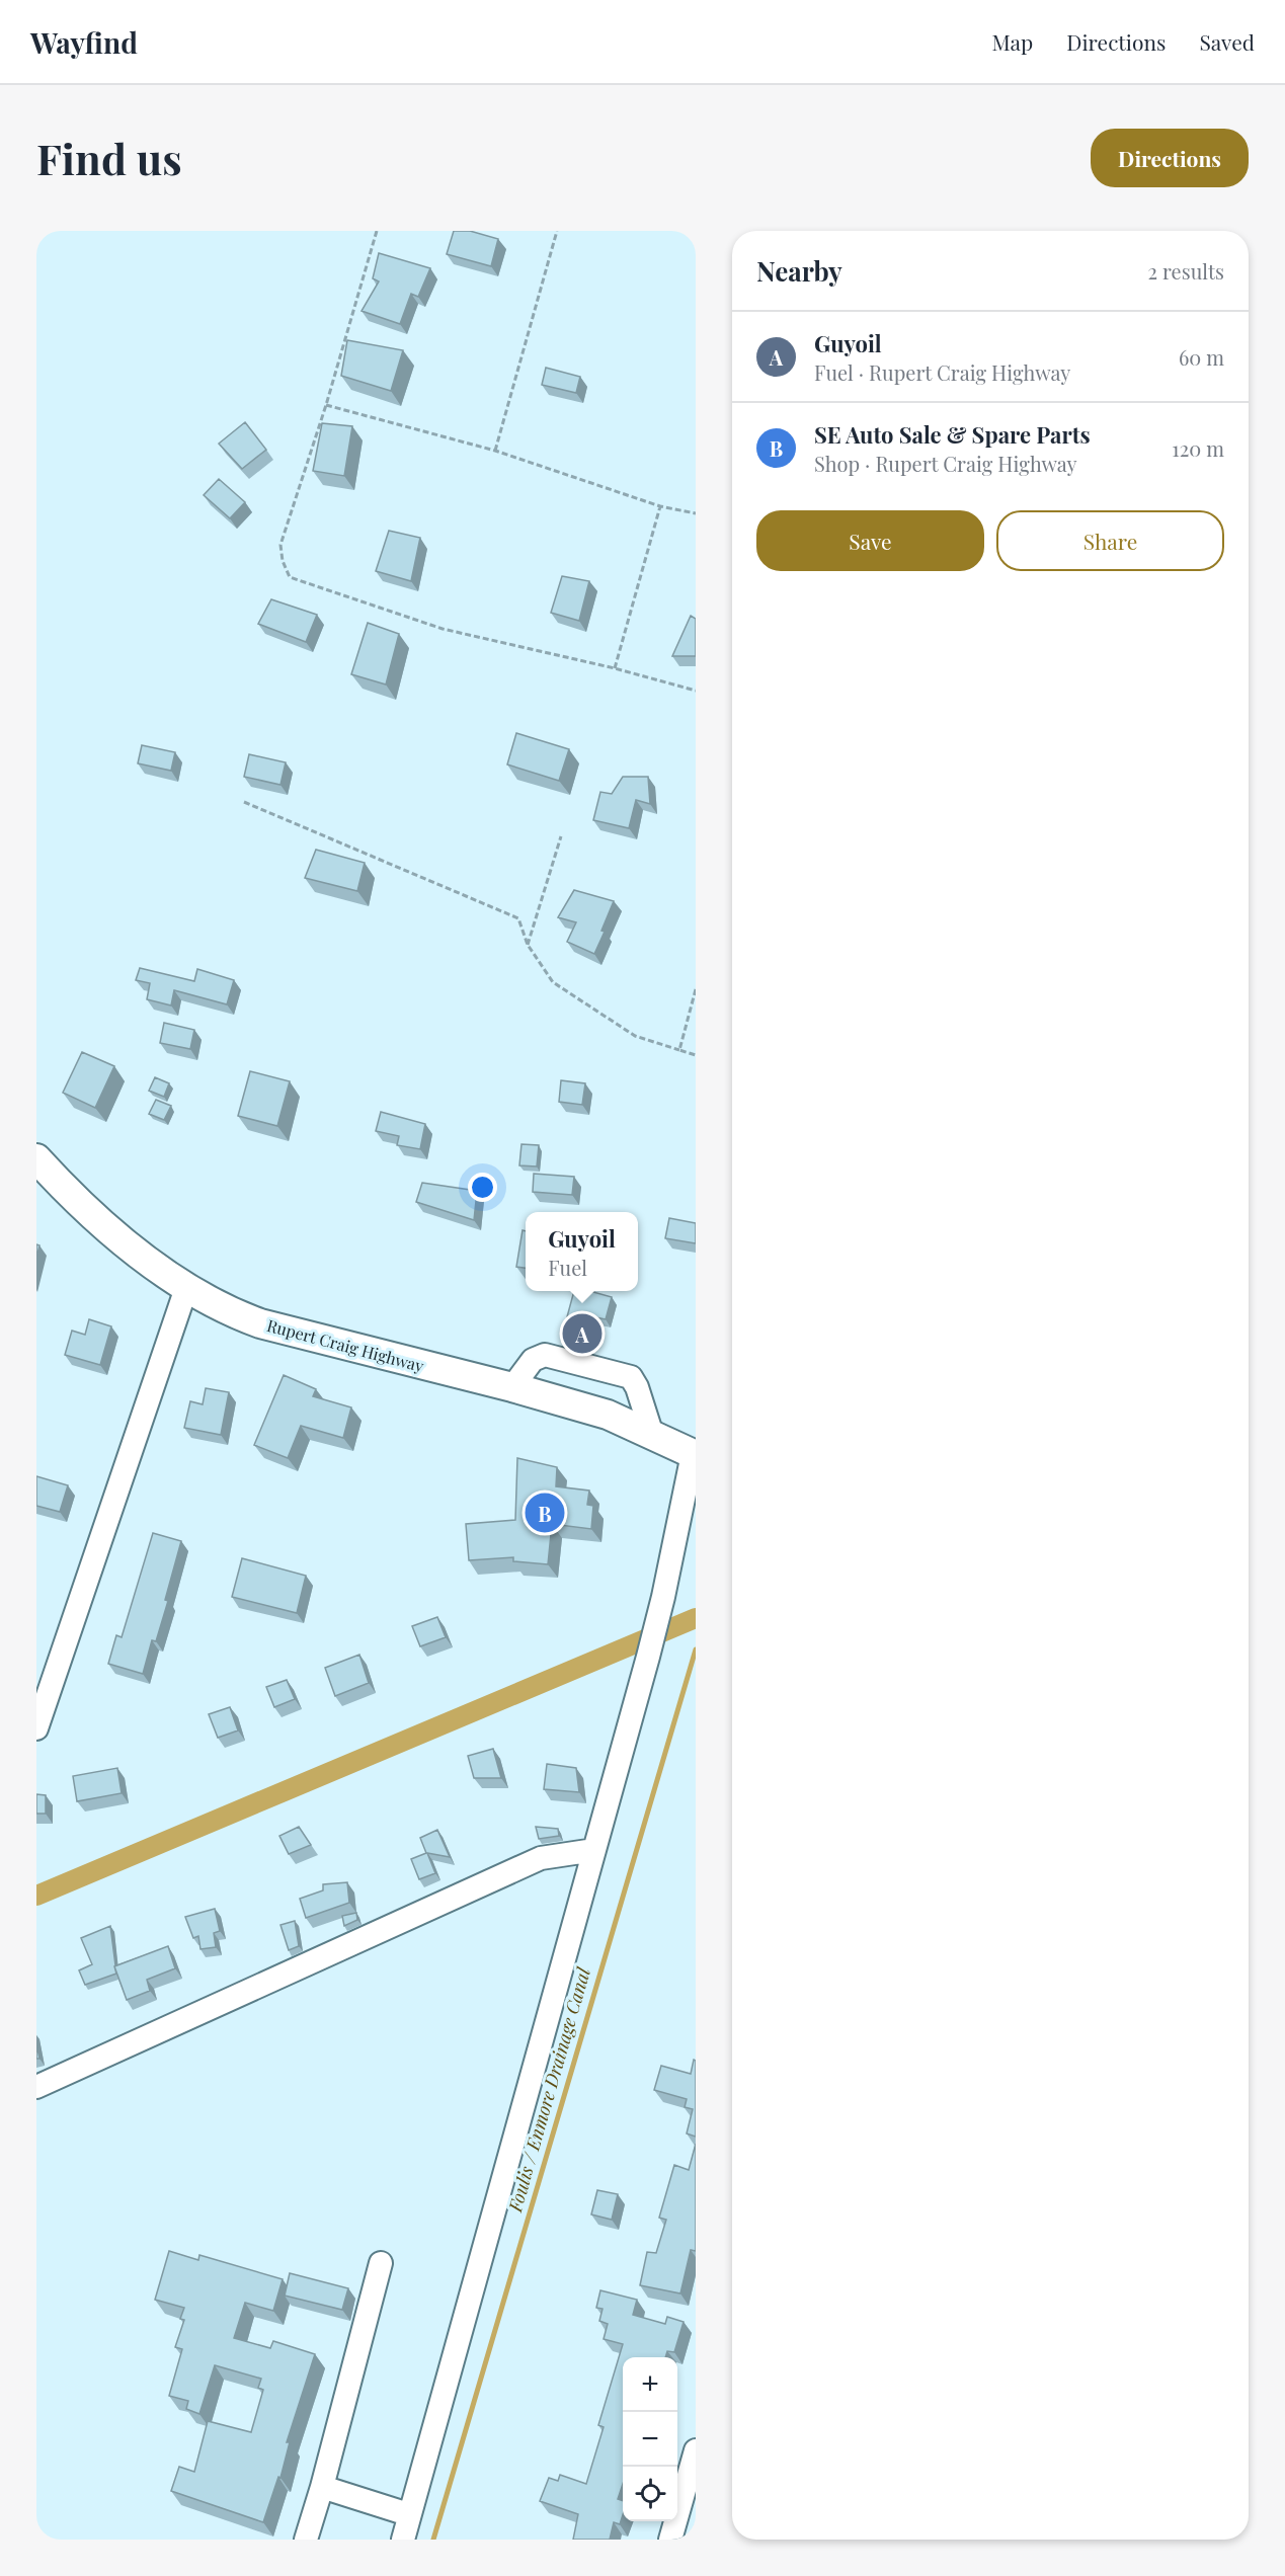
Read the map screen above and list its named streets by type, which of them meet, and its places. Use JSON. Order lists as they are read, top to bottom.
{
  "streets": {
    "main road": ["Rupert Craig Highway"]
  },
  "water": ["Foulis / Enmore Drainage Canal"],
  "page": {
    "header": "Wayfind",
    "nav": ["Map", "Directions", "Saved"],
    "buttons": [
      "Directions",
      ["Save", "Share"]
    ],
    "title": "Find us",
    "heading": ["Nearby", "2 results"],
    "list": [
      {
        "mark": "A",
        "name": "Guyoil",
        "note": "Fuel · Rupert Craig Highway",
        "value": "60 m"
      },
      {
        "mark": "B",
        "name": "SE Auto Sale & Spare Parts",
        "note": "Shop · Rupert Craig Highway",
        "value": "120 m"
      }
    ],
    "popup": ["Guyoil", "Fuel"],
    "pins": ["A", "B"],
    "map_buttons": ["+", "−"]
  }
}
